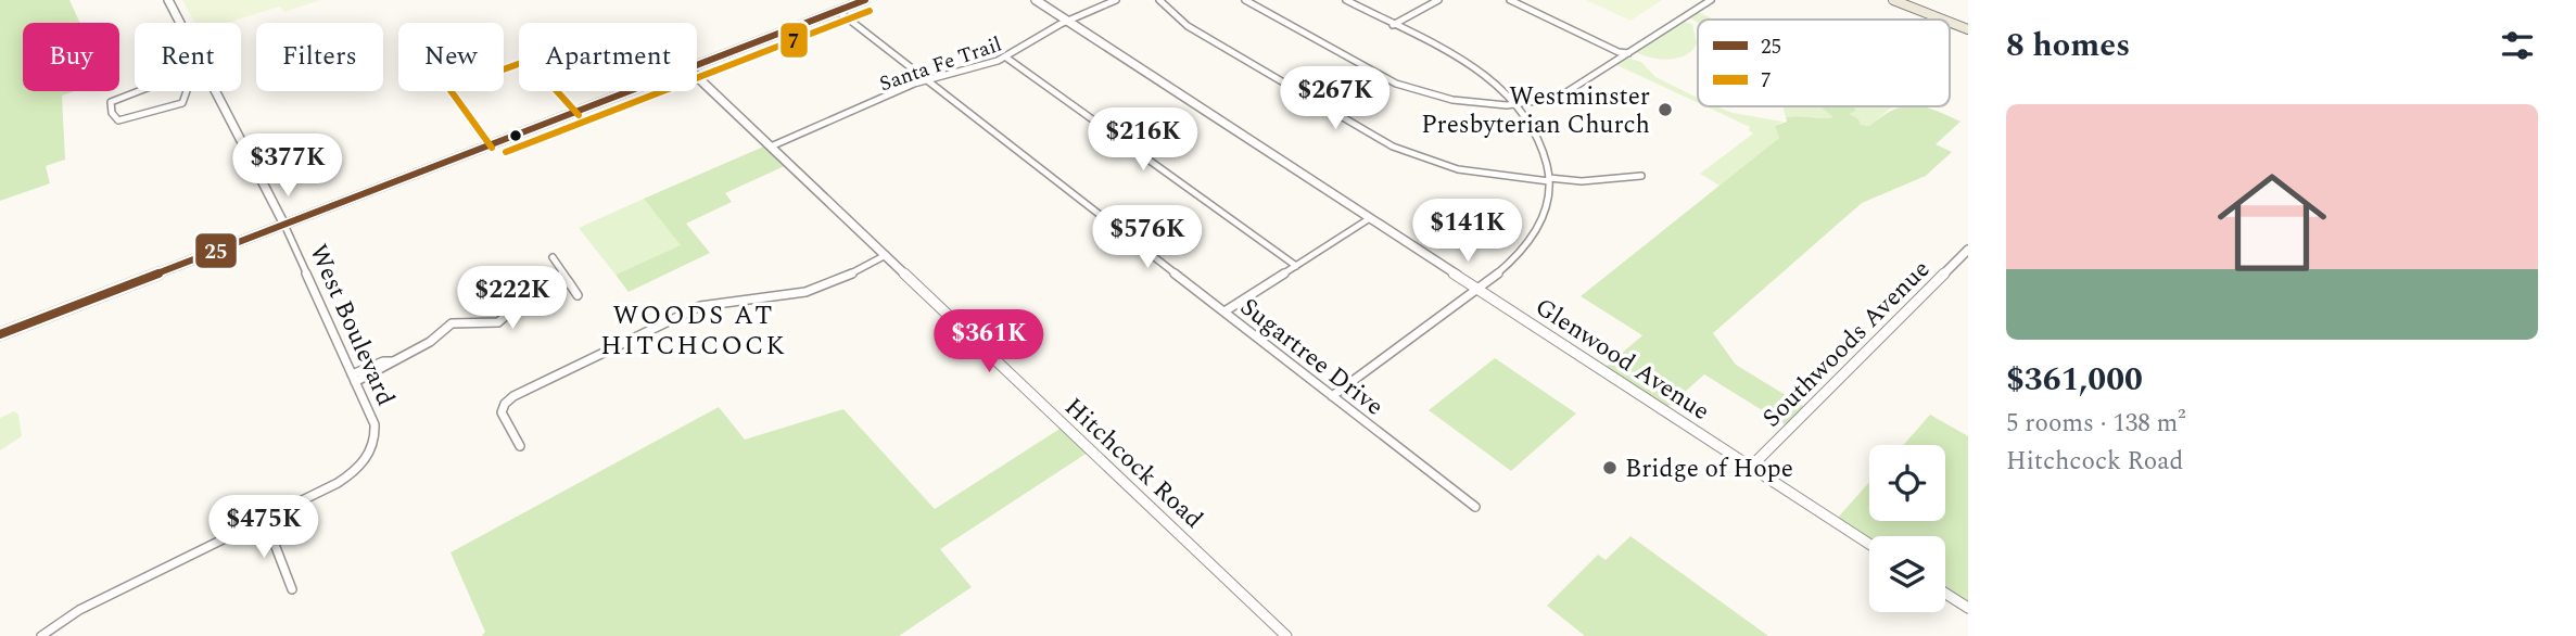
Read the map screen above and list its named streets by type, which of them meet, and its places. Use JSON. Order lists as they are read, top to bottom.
{
  "streets": {
    "street": [
      "Santa Fe Trail",
      "West Boulevard",
      "Southwoods Avenue",
      "Sugartree Drive",
      "Glenwood Avenue",
      "Hitchcock Road"
    ]
  },
  "crossings": [
    ["Santa Fe Trail", "Sugartree Drive"],
    ["Santa Fe Trail", "Glenwood Avenue"],
    ["Santa Fe Trail", "Hitchcock Road"],
    ["Southwoods Avenue", "Glenwood Avenue"]
  ],
  "districts": ["WOODS AT HITCHCOCK"],
  "places": ["Westminster Presbyterian Church", "Bridge of Hope"],
  "lines": ["transit line 25", "transit line 7"],
  "legend": ["25", "7"],
  "page": {
    "heading": "8 homes",
    "chip": [
      "Buy",
      "Rent",
      "Filters",
      "New",
      "Apartment"
    ],
    "price": [
      "$267K",
      "$216K",
      "$377K",
      "$141K",
      "$576K",
      "$222K",
      "$361K",
      "$475K"
    ],
    "list": [
      {
        "name": "$361,000",
        "note": "5 rooms · 138 m² · Hitchcock Road"
      }
    ]
  }
}
